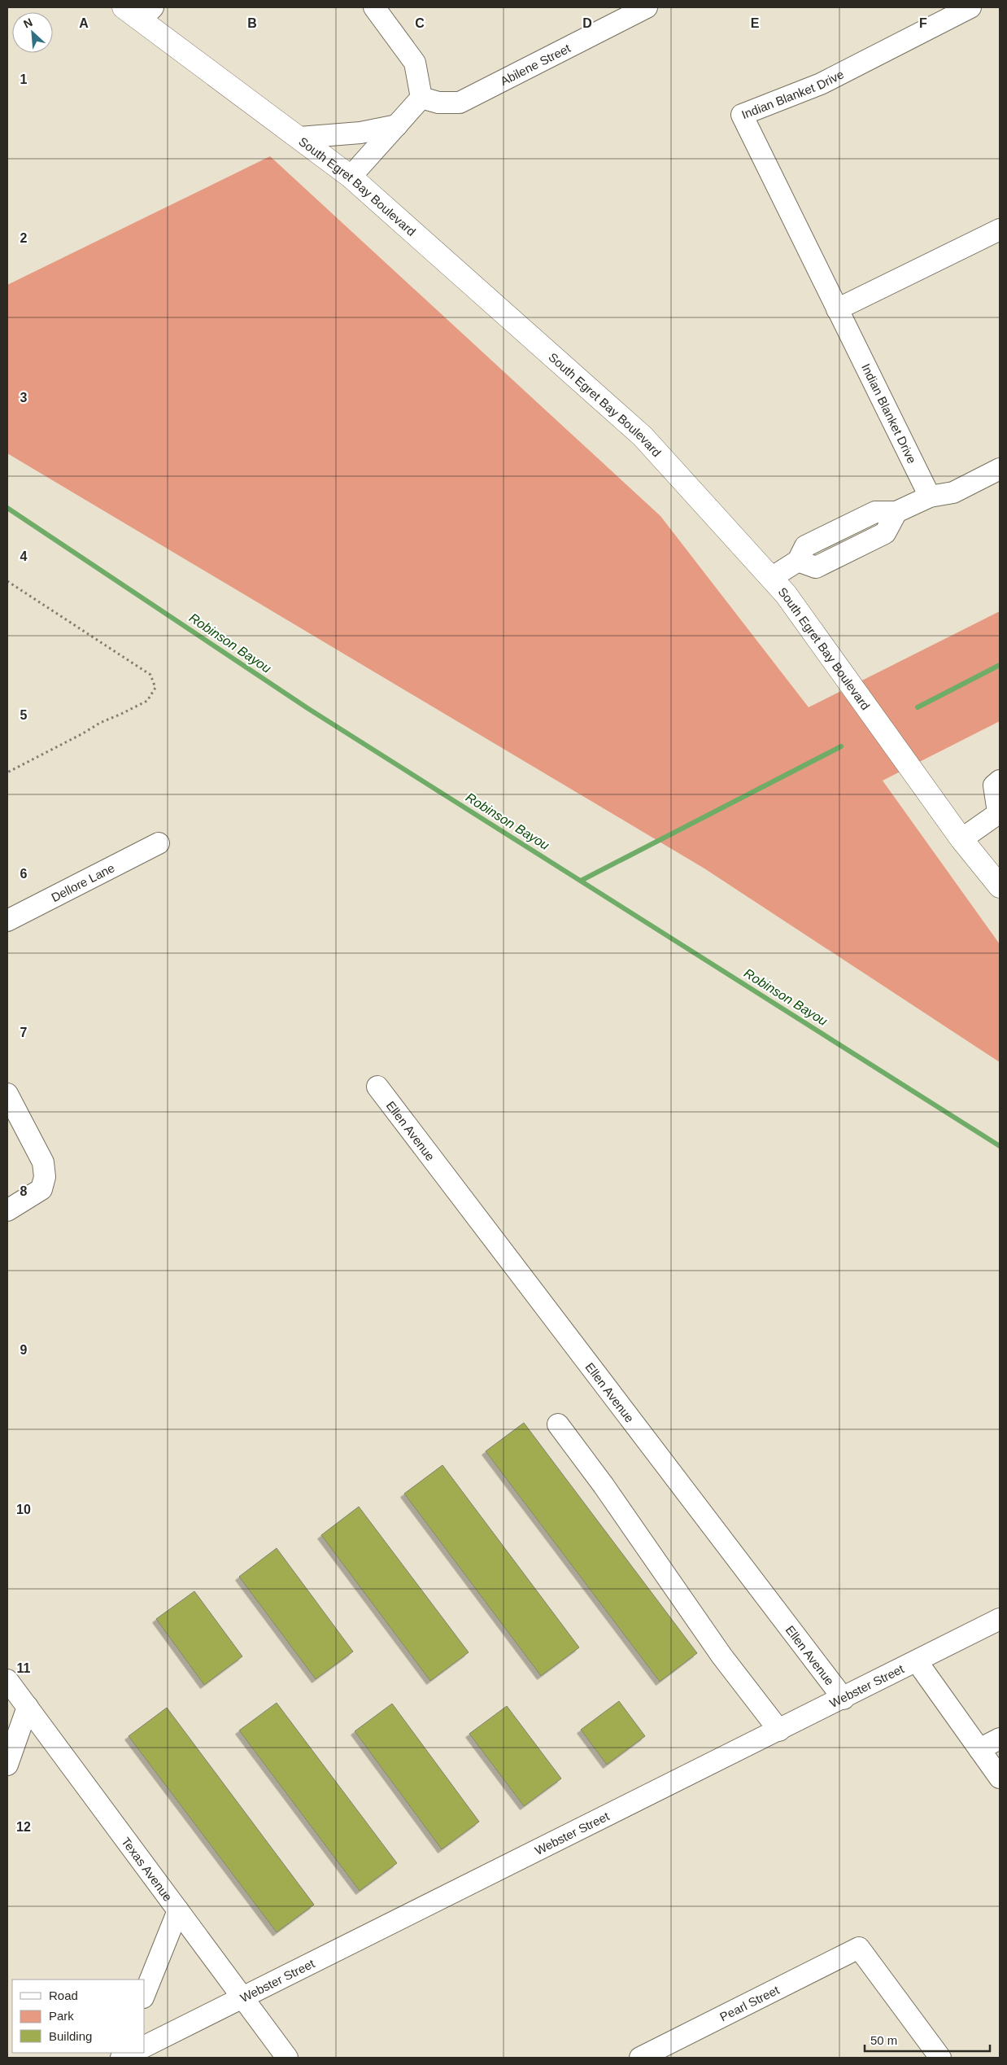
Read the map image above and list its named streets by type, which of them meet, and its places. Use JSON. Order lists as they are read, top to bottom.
{
  "streets": {
    "main road": ["South Egret Bay Boulevard"],
    "street": [
      "Abilene Street",
      "Indian Blanket Drive",
      "Dellore Lane",
      "Ellen Avenue",
      "Webster Street",
      "Texas Avenue",
      "Pearl Street"
    ]
  },
  "crossings": [
    ["Ellen Avenue", "Webster Street"],
    ["Webster Street", "Texas Avenue"]
  ],
  "water": ["Robinson Bayou"],
  "legend": ["Road", "Park", "Building"],
  "scale_bar": "50 m",
  "north": "top left",
  "grid": {
    "columns": [
      "A",
      "B",
      "C",
      "D",
      "E",
      "F"
    ],
    "rows": [
      "1",
      "2",
      "3",
      "4",
      "5",
      "6",
      "7",
      "8",
      "9",
      "10",
      "11",
      "12"
    ]
  }
}
